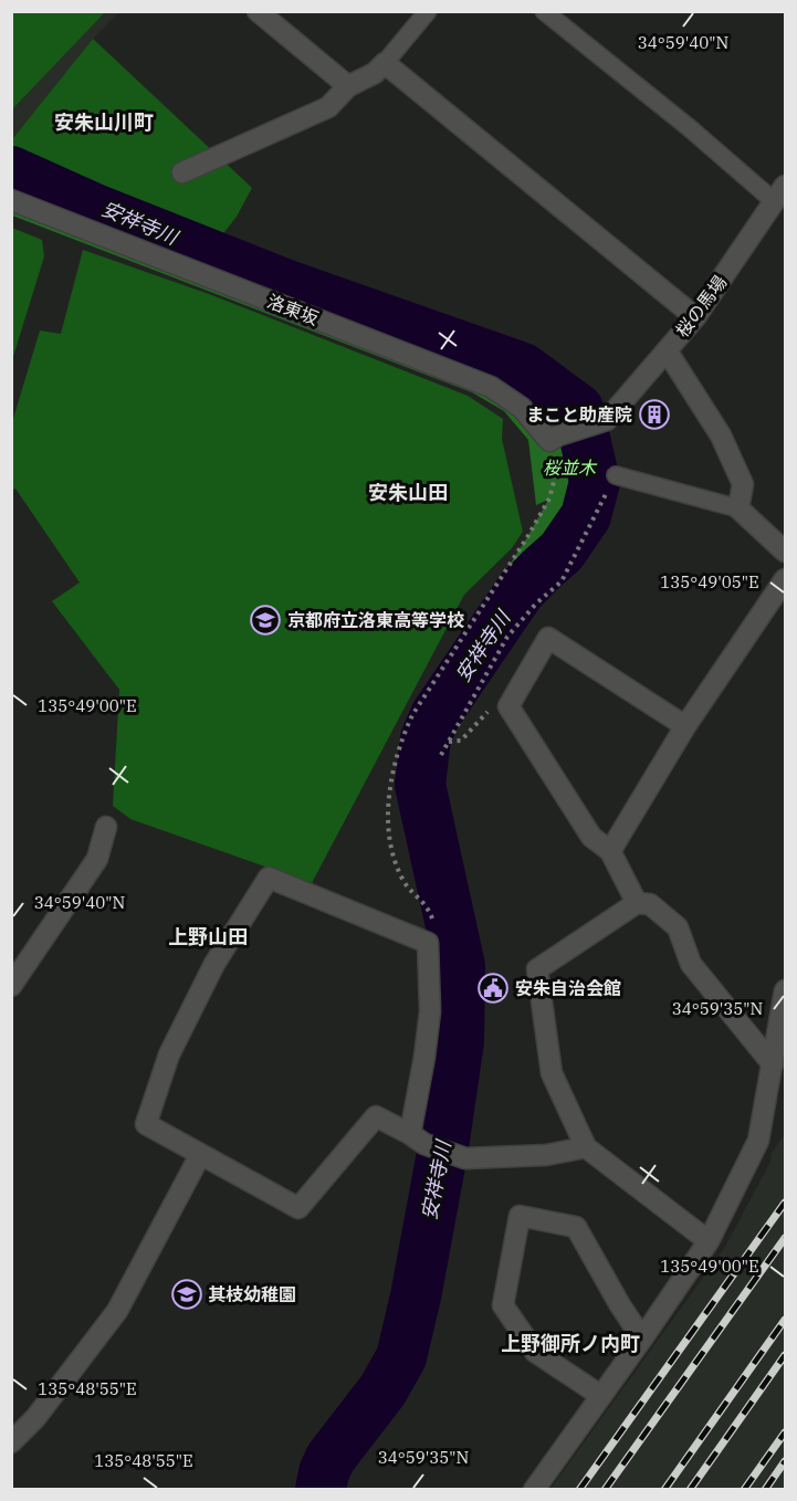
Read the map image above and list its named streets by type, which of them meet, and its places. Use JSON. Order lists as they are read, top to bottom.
{
  "streets": {
    "street": ["桜の馬場", "洛東坂"]
  },
  "crossings": [
    ["桜の馬場", "洛東坂"]
  ],
  "districts": [
    "安朱山川町",
    "安朱山田",
    "上野山田",
    "上野御所ノ内町"
  ],
  "water": ["安祥寺川"],
  "parks": ["桜並木"],
  "places": {
    "building": ["まこと助産院"],
    "school or university": ["京都府立洛東高等学校", "其枝幼稚園"],
    "public building": ["安朱自治会館"]
  },
  "coordinates": [
    "34°59'40\"N",
    "135°49'05\"E",
    "135°49'00\"E",
    "34°59'35\"N",
    "135°48'55\"E"
  ]
}
